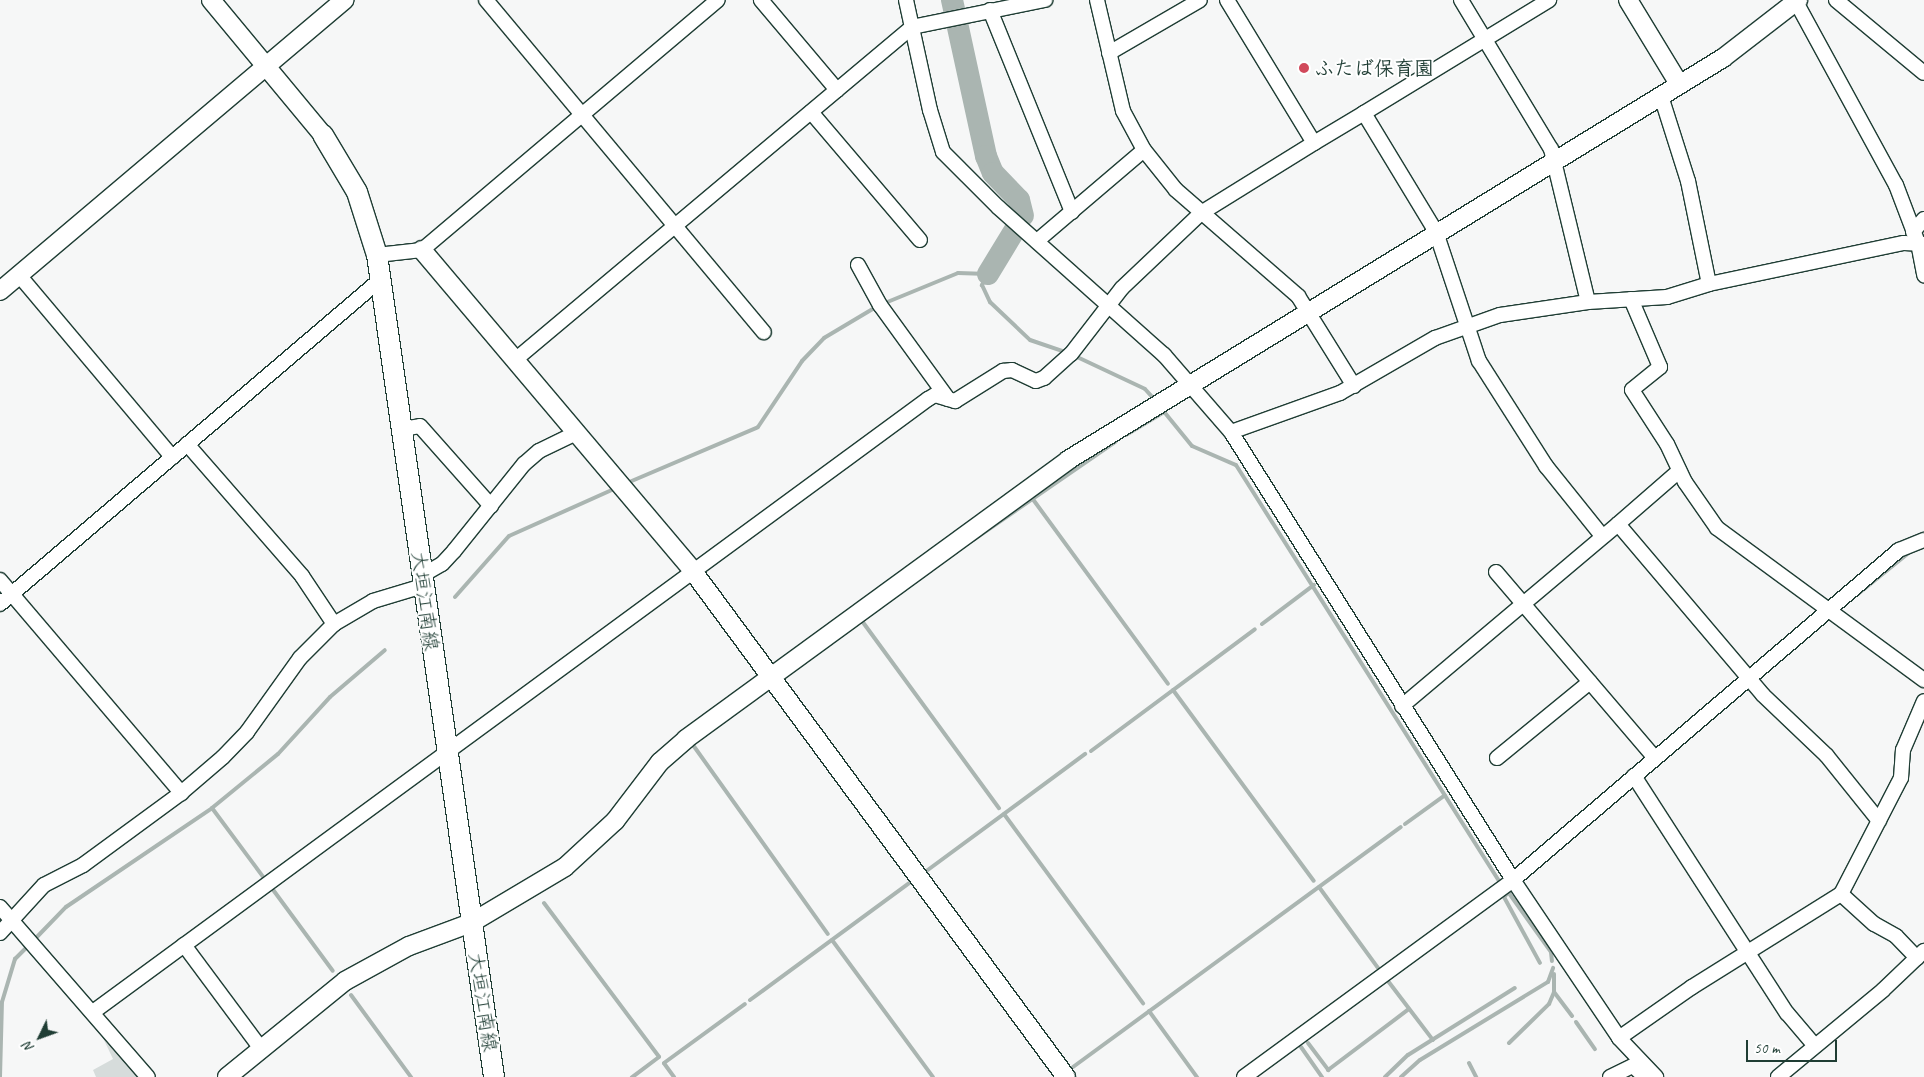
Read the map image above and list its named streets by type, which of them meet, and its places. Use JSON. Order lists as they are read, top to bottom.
{
  "streets": {
    "main road": ["大垣江南線"]
  },
  "places": ["ふたば保育園"],
  "scale_bar": "50 m",
  "north": "bottom left"
}
